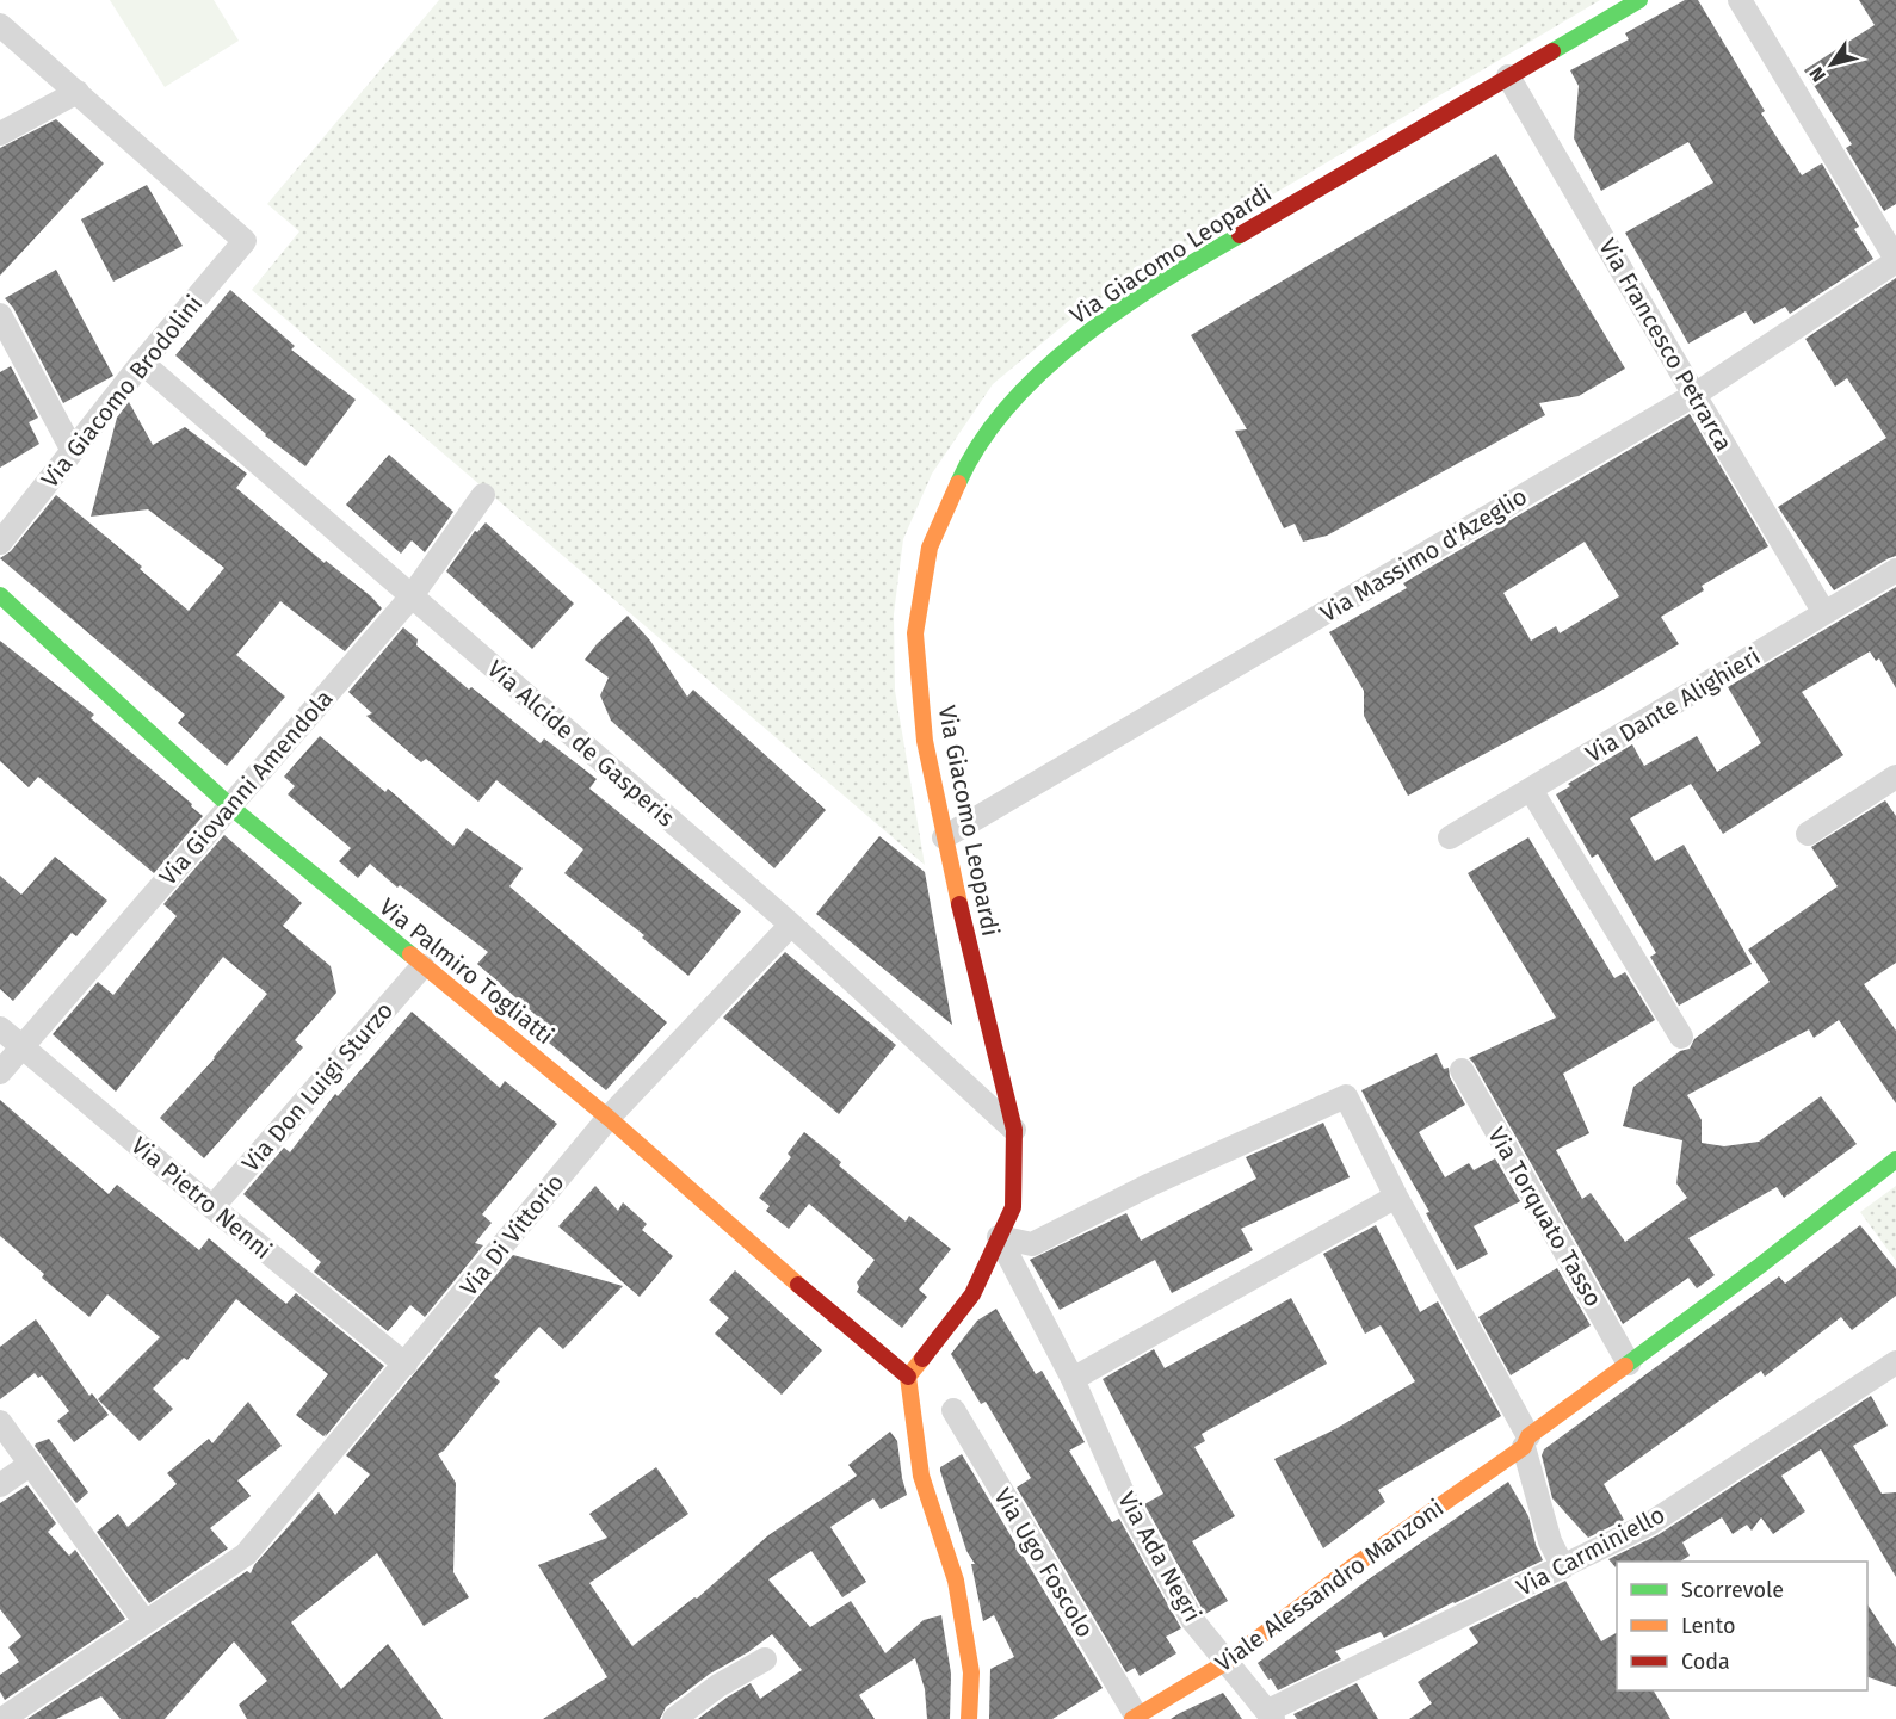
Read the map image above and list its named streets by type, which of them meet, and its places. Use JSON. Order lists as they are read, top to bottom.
{
  "streets": {
    "street": [
      "Via Giacomo Leopardi",
      "Via Francesco Petrarca",
      "Via Giacomo Brodolini",
      "Via Massimo d'Azeglio",
      "Via Dante Alighieri",
      "Via Alcide de Gasperis",
      "Via Giovanni Amendola",
      "Via Palmiro Togliatti",
      "Via Don Luigi Sturzo",
      "Via Pietro Nenni",
      "Via Torquato Tasso",
      "Via Di Vittorio",
      "Via Carminiello",
      "Via Ada Negri",
      "Via Ugo Foscolo",
      "Viale Alessandro Manzoni"
    ]
  },
  "crossings": [
    ["Via Giacomo Leopardi", "Via Francesco Petrarca"],
    ["Via Giacomo Leopardi", "Via Massimo d'Azeglio"],
    ["Via Giacomo Leopardi", "Via Alcide de Gasperis"],
    ["Via Giacomo Leopardi", "Via Palmiro Togliatti"],
    ["Via Giacomo Leopardi", "Via Ada Negri"],
    ["Via Francesco Petrarca", "Via Massimo d'Azeglio"],
    ["Via Francesco Petrarca", "Via Dante Alighieri"],
    ["Via Giacomo Brodolini", "Via Alcide de Gasperis"],
    ["Via Alcide de Gasperis", "Via Giovanni Amendola"],
    ["Via Alcide de Gasperis", "Via Di Vittorio"],
    ["Via Giovanni Amendola", "Via Palmiro Togliatti"],
    ["Via Giovanni Amendola", "Via Pietro Nenni"],
    ["Via Palmiro Togliatti", "Via Don Luigi Sturzo"],
    ["Via Palmiro Togliatti", "Via Di Vittorio"],
    ["Via Don Luigi Sturzo", "Via Pietro Nenni"],
    ["Via Pietro Nenni", "Via Di Vittorio"],
    ["Via Torquato Tasso", "Viale Alessandro Manzoni"],
    ["Via Carminiello", "Via Ada Negri"],
    ["Via Ada Negri", "Viale Alessandro Manzoni"],
    ["Via Ugo Foscolo", "Viale Alessandro Manzoni"]
  ],
  "legend": ["Scorrevole", "Lento", "Coda"],
  "north": "bottom left"
}
